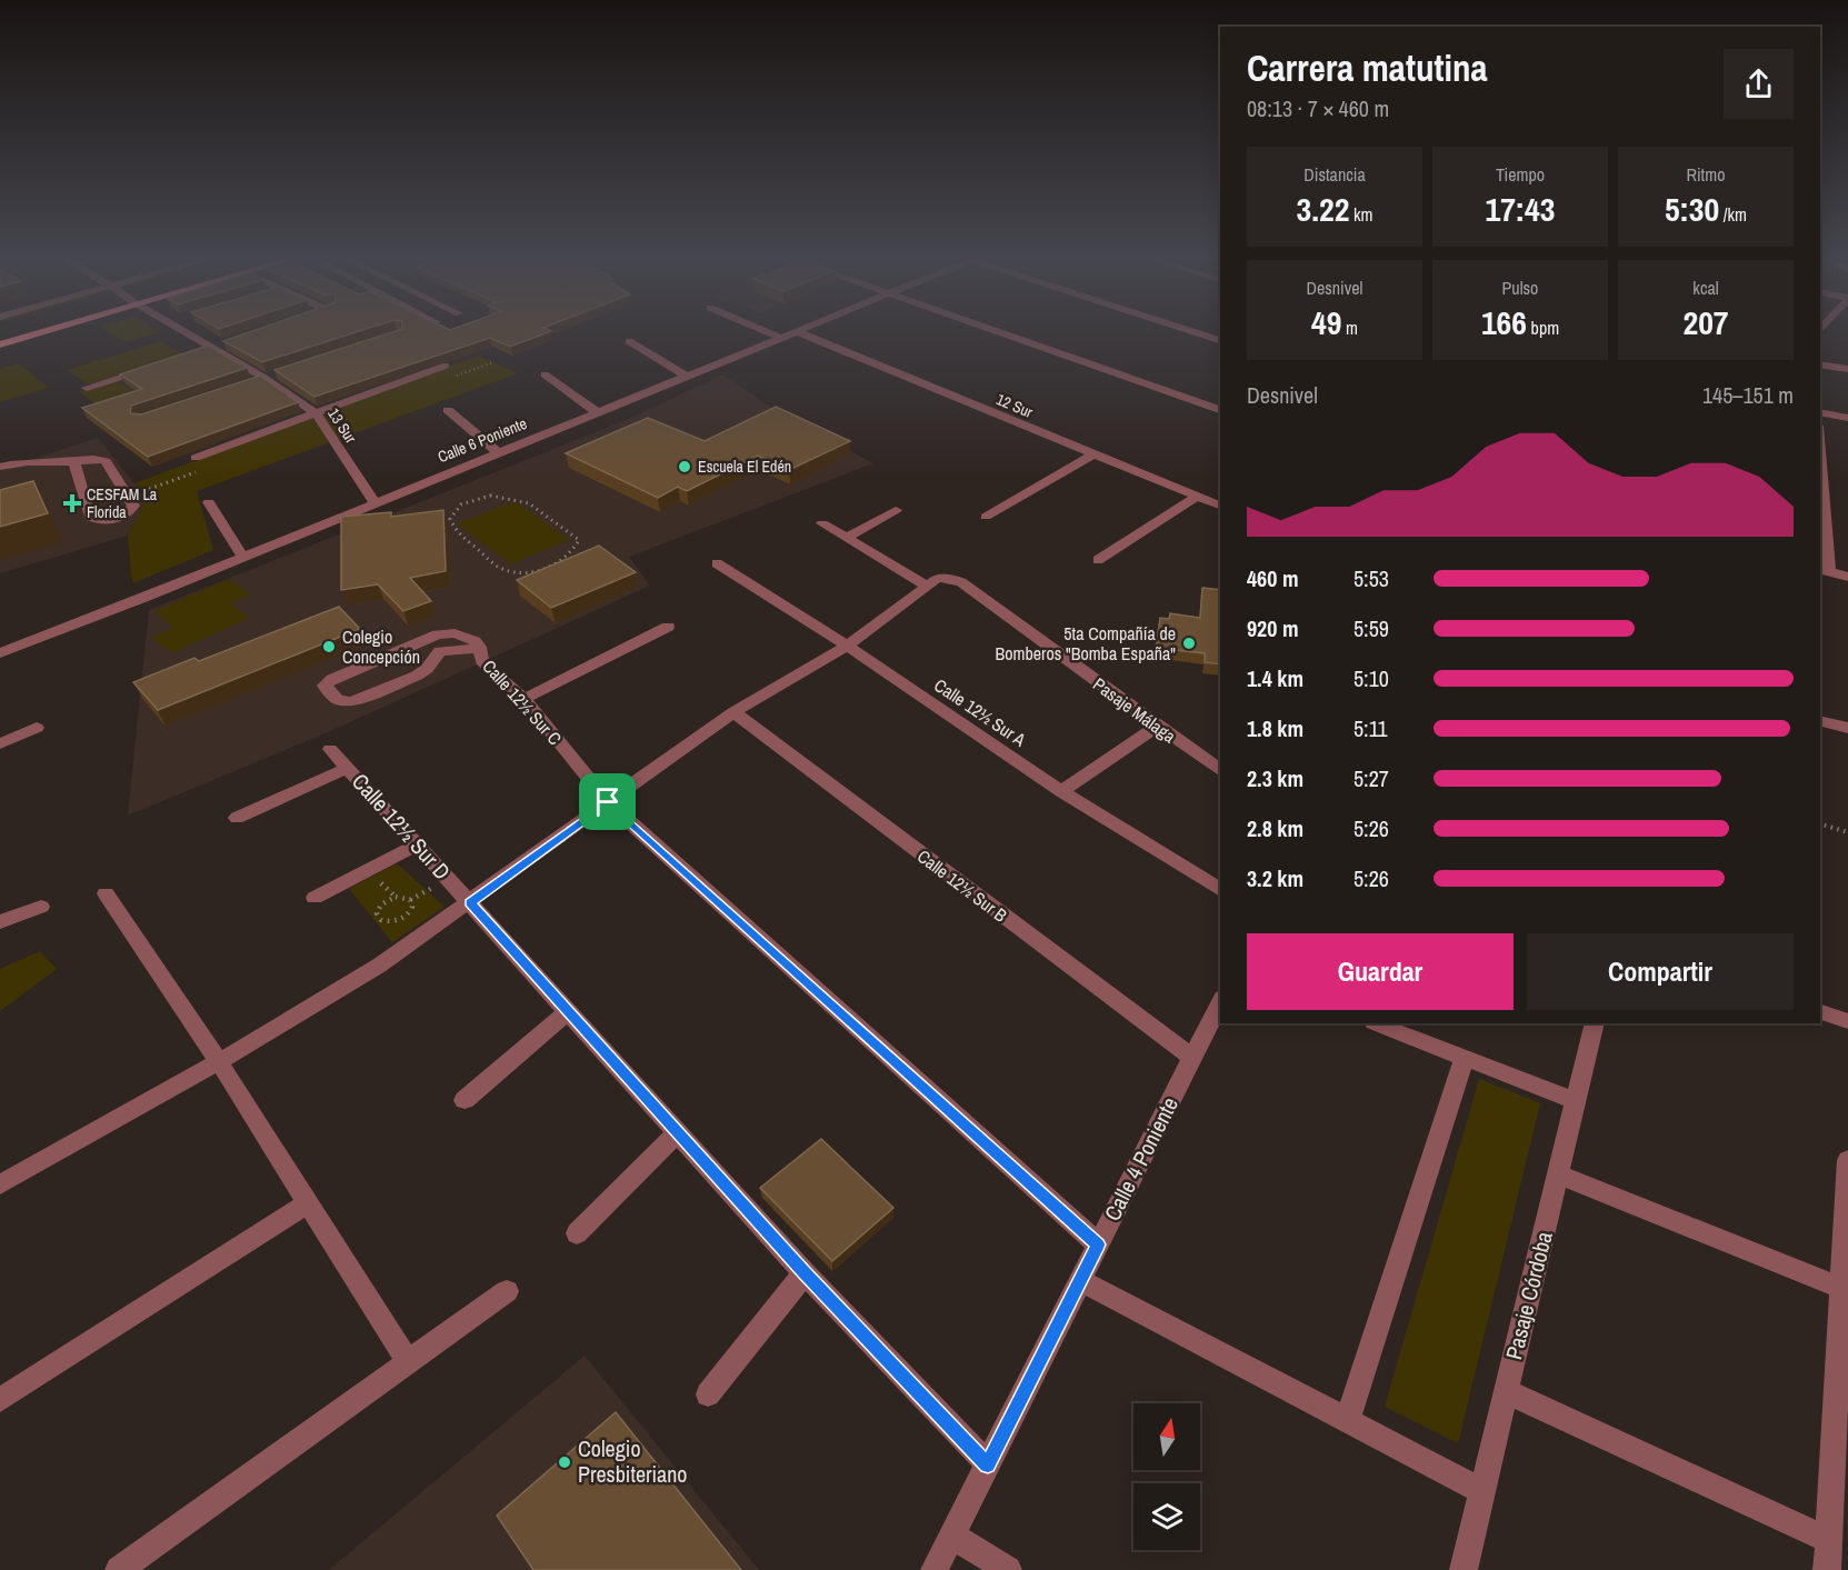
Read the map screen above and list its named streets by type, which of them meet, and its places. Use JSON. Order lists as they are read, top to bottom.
{
  "streets": {
    "street": [
      "12 Sur",
      "13 Sur",
      "Calle 6 Poniente",
      "Calle 12½ Sur C",
      "Pasaje Málaga",
      "Calle 12½ Sur A",
      "Calle 12½ Sur D",
      "Calle 12½ Sur B",
      "Calle 4 Poniente",
      "Pasaje Córdoba"
    ]
  },
  "crossings": [
    ["12 Sur", "Calle 6 Poniente"],
    ["13 Sur", "Calle 6 Poniente"],
    ["Calle 12½ Sur C", "Calle 4 Poniente"],
    ["Calle 12½ Sur D", "Calle 4 Poniente"],
    ["Calle 12½ Sur B", "Calle 4 Poniente"]
  ],
  "places": {
    "other": [
      "Escuela El Edén",
      "5ta Compañía de Bomberos \"Bomba España\"",
      "Colegio Concepción",
      "Colegio Presbiteriano"
    ],
    "health": ["CESFAM La Florida"]
  },
  "north": "top",
  "page": {
    "heading": ["Carrera matutina", "08:13 · 7 × 460 m"],
    "stats": [
      ["Distancia", "3.22 km"],
      ["Tiempo", "17:43"],
      ["Ritmo", "5:30 /km"],
      ["Desnivel", "49 m"],
      ["Pulso", "166 bpm"],
      ["kcal", "207"]
    ],
    "chart": ["Desnivel", "145–151 m"],
    "list": [
      {
        "name": "460 m",
        "note": "5:53"
      },
      {
        "name": "920 m",
        "note": "5:59"
      },
      {
        "name": "1.4 km",
        "note": "5:10"
      },
      {
        "name": "1.8 km",
        "note": "5:11"
      },
      {
        "name": "2.3 km",
        "note": "5:27"
      },
      {
        "name": "2.8 km",
        "note": "5:26"
      },
      {
        "name": "3.2 km",
        "note": "5:26"
      }
    ],
    "buttons": ["Guardar", "Compartir"]
  }
}
